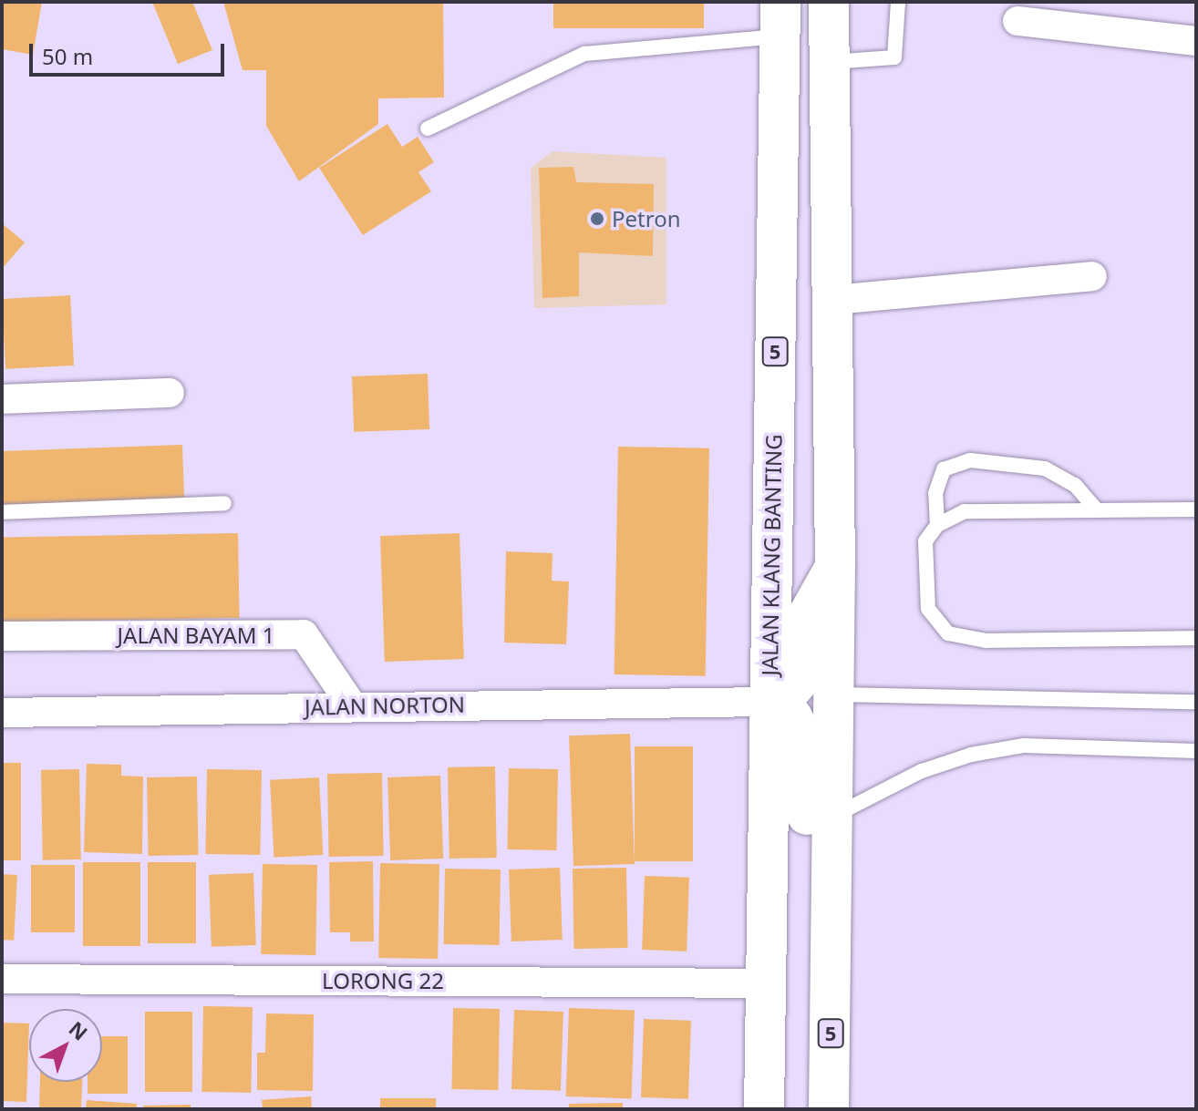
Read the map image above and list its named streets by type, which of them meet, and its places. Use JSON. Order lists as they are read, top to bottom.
{
  "streets": {
    "highway": ["5", "JALAN KLANG BANTING"],
    "street": ["JALAN BAYAM 1", "JALAN NORTON", "LORONG 22"]
  },
  "crossings": [
    ["JALAN KLANG BANTING", "JALAN NORTON"],
    ["JALAN KLANG BANTING", "LORONG 22"],
    ["JALAN BAYAM 1", "JALAN NORTON"]
  ],
  "places": ["Petron"],
  "scale_bar": "50 m",
  "north": "top right"
}
